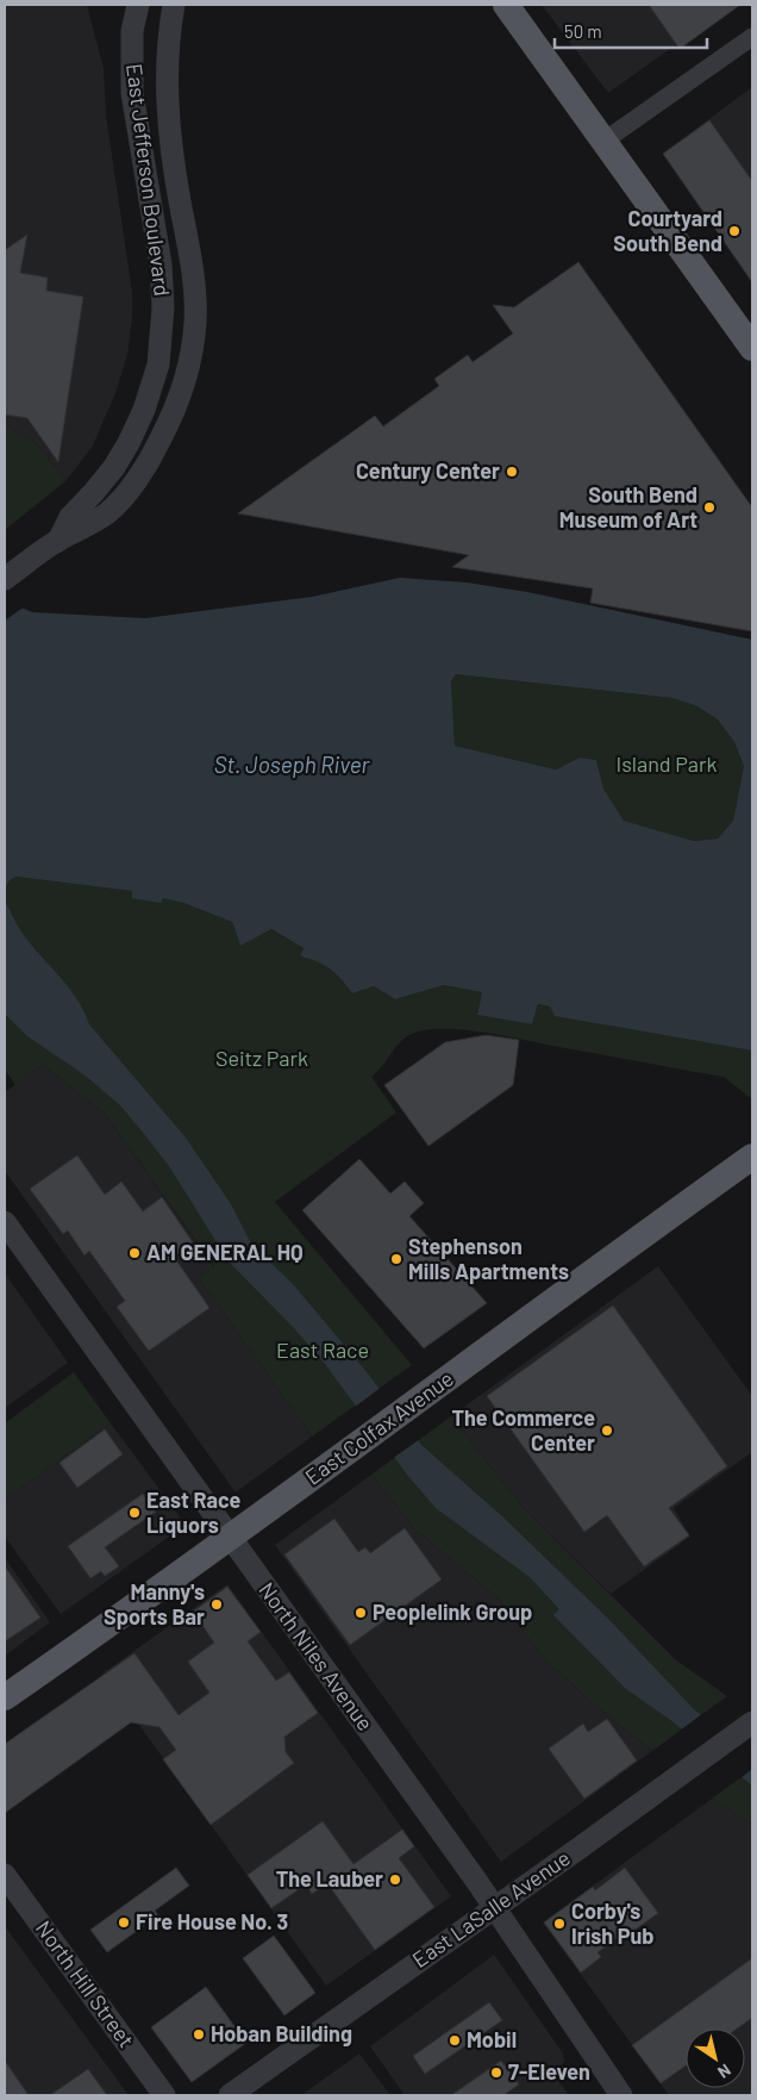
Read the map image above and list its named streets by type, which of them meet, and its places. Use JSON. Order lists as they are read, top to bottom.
{
  "streets": {
    "main road": ["East Colfax Avenue"],
    "street": [
      "East Jefferson Boulevard",
      "North Niles Avenue",
      "East LaSalle Avenue",
      "North Hill Street"
    ]
  },
  "crossings": [
    ["East Colfax Avenue", "North Niles Avenue"],
    ["North Niles Avenue", "East LaSalle Avenue"]
  ],
  "water": ["St. Joseph River"],
  "parks": ["Island Park", "Seitz Park", "East Race"],
  "places": [
    "Courtyard South Bend",
    "Century Center",
    "South Bend Museum of Art",
    "AM GENERAL HQ",
    "Stephenson Mills Apartments",
    "The Commerce Center",
    "East Race Liquors",
    "Manny's Sports Bar",
    "Peoplelink Group",
    "The Lauber",
    "Fire House No. 3",
    "Corby's Irish Pub",
    "Hoban Building",
    "Mobil",
    "7-Eleven"
  ],
  "scale_bar": "50 m",
  "north": "bottom right"
}
